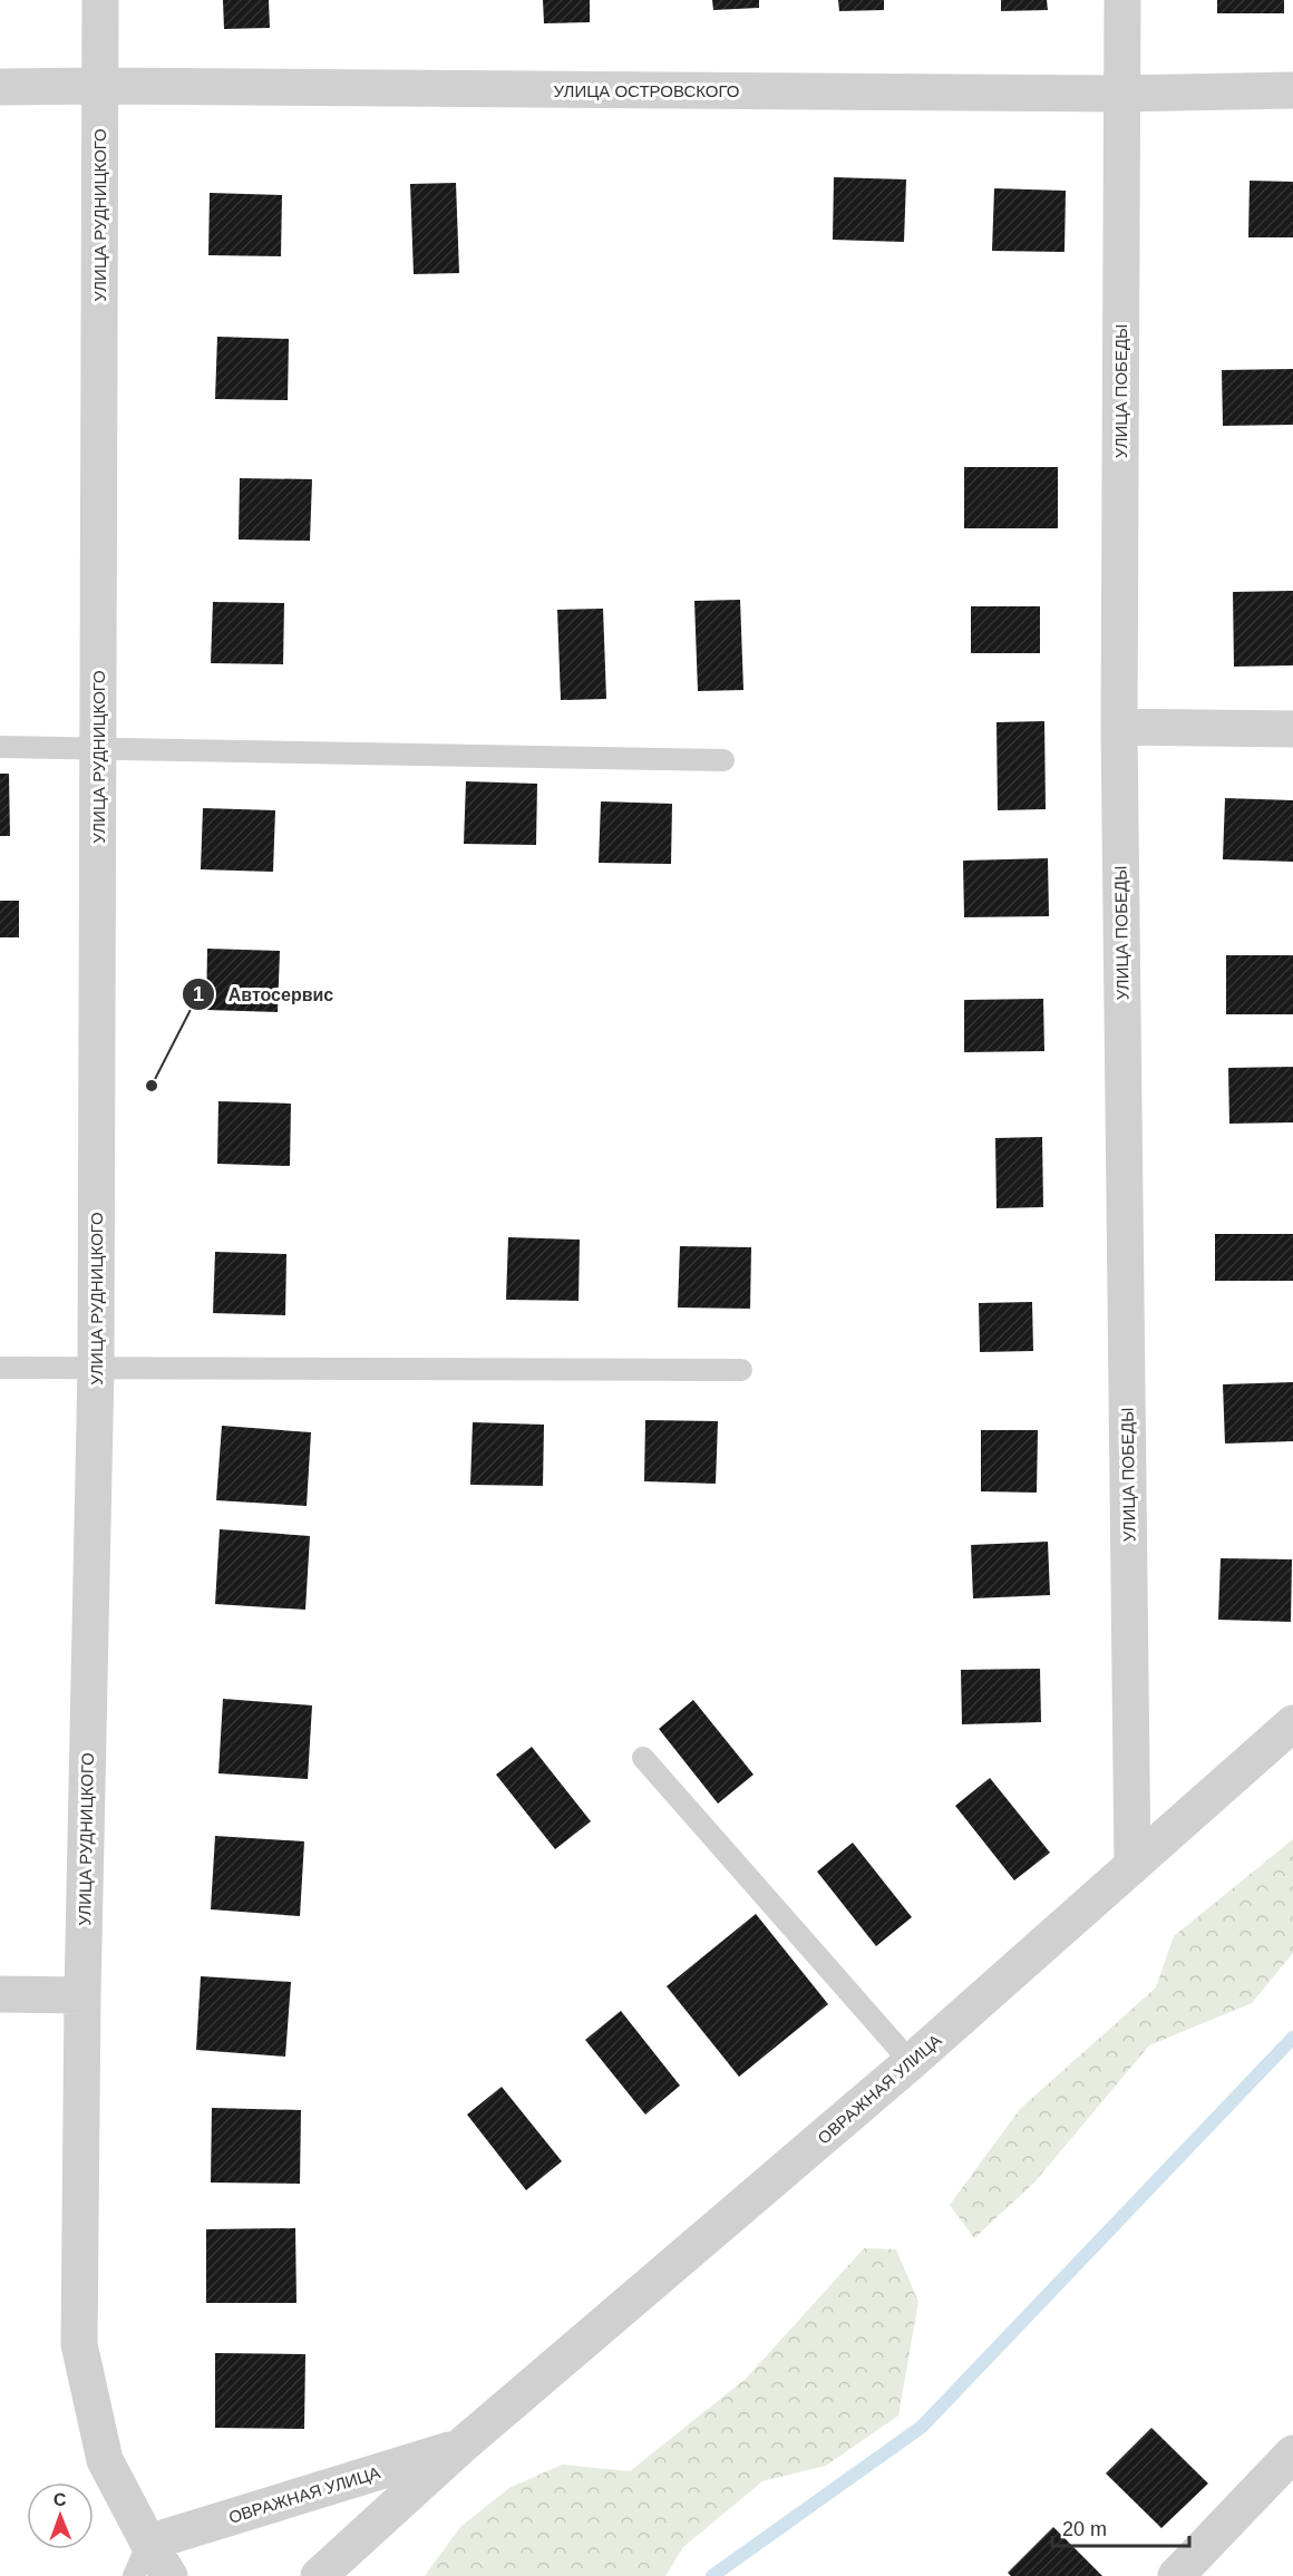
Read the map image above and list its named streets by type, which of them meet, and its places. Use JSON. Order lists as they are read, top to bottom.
{
  "streets": {
    "street": [
      "УЛИЦА ОСТРОВСКОГО",
      "УЛИЦА РУДНИЦКОГО",
      "УЛИЦА ПОБЕДЫ",
      "ОВРАЖНАЯ УЛИЦА"
    ]
  },
  "crossings": [
    ["УЛИЦА ОСТРОВСКОГО", "УЛИЦА РУДНИЦКОГО"],
    ["УЛИЦА ОСТРОВСКОГО", "УЛИЦА ПОБЕДЫ"],
    ["УЛИЦА РУДНИЦКОГО", "ОВРАЖНАЯ УЛИЦА"],
    ["УЛИЦА ПОБЕДЫ", "ОВРАЖНАЯ УЛИЦА"]
  ],
  "places": ["Автосервис"],
  "scale_bar": "20 m",
  "north": "top"
}
